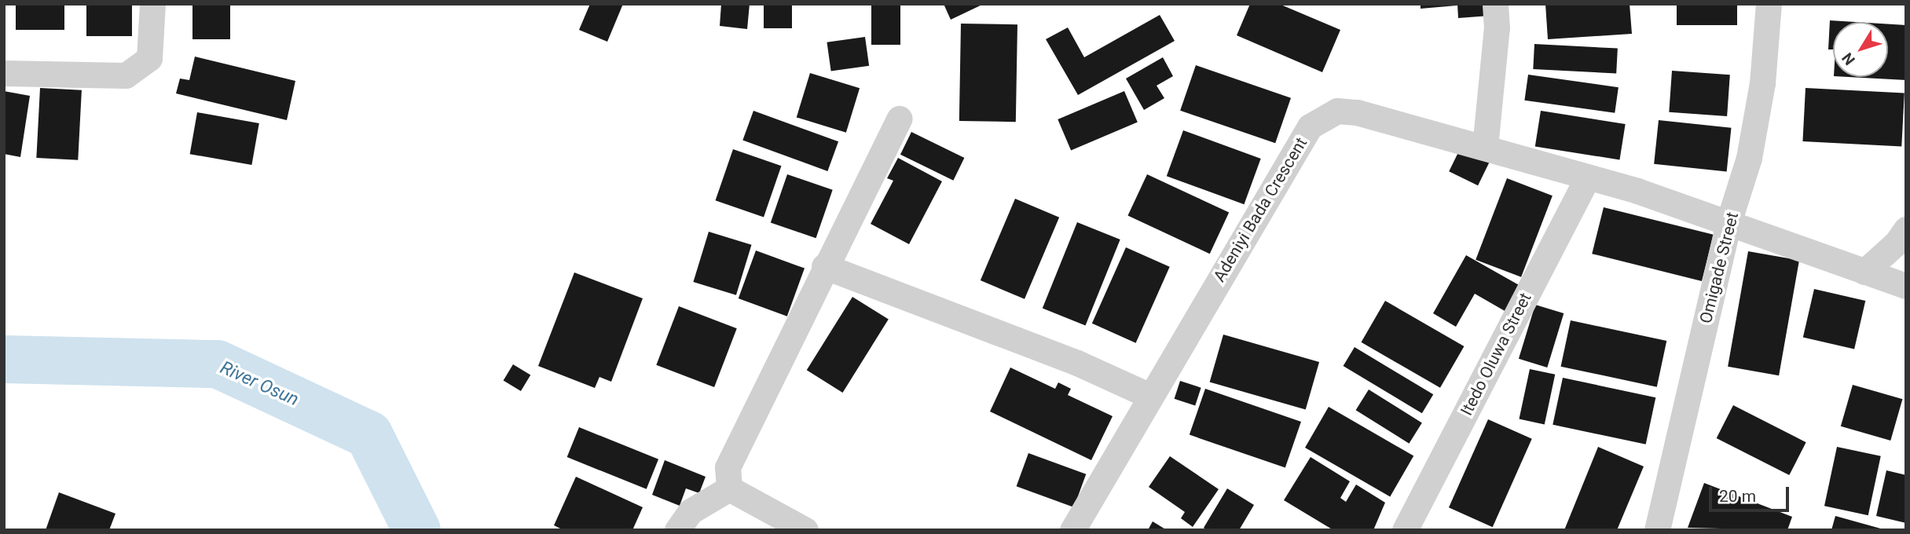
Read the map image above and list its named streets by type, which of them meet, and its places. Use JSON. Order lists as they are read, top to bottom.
{
  "streets": {
    "street": ["Adeniyi Bada Crescent", "Omigade Street", "Itedo Oluwa Street"]
  },
  "crossings": [
    ["Adeniyi Bada Crescent", "Omigade Street"],
    ["Adeniyi Bada Crescent", "Itedo Oluwa Street"]
  ],
  "water": ["River Osun"],
  "scale_bar": "20 m",
  "north": "bottom left"
}
